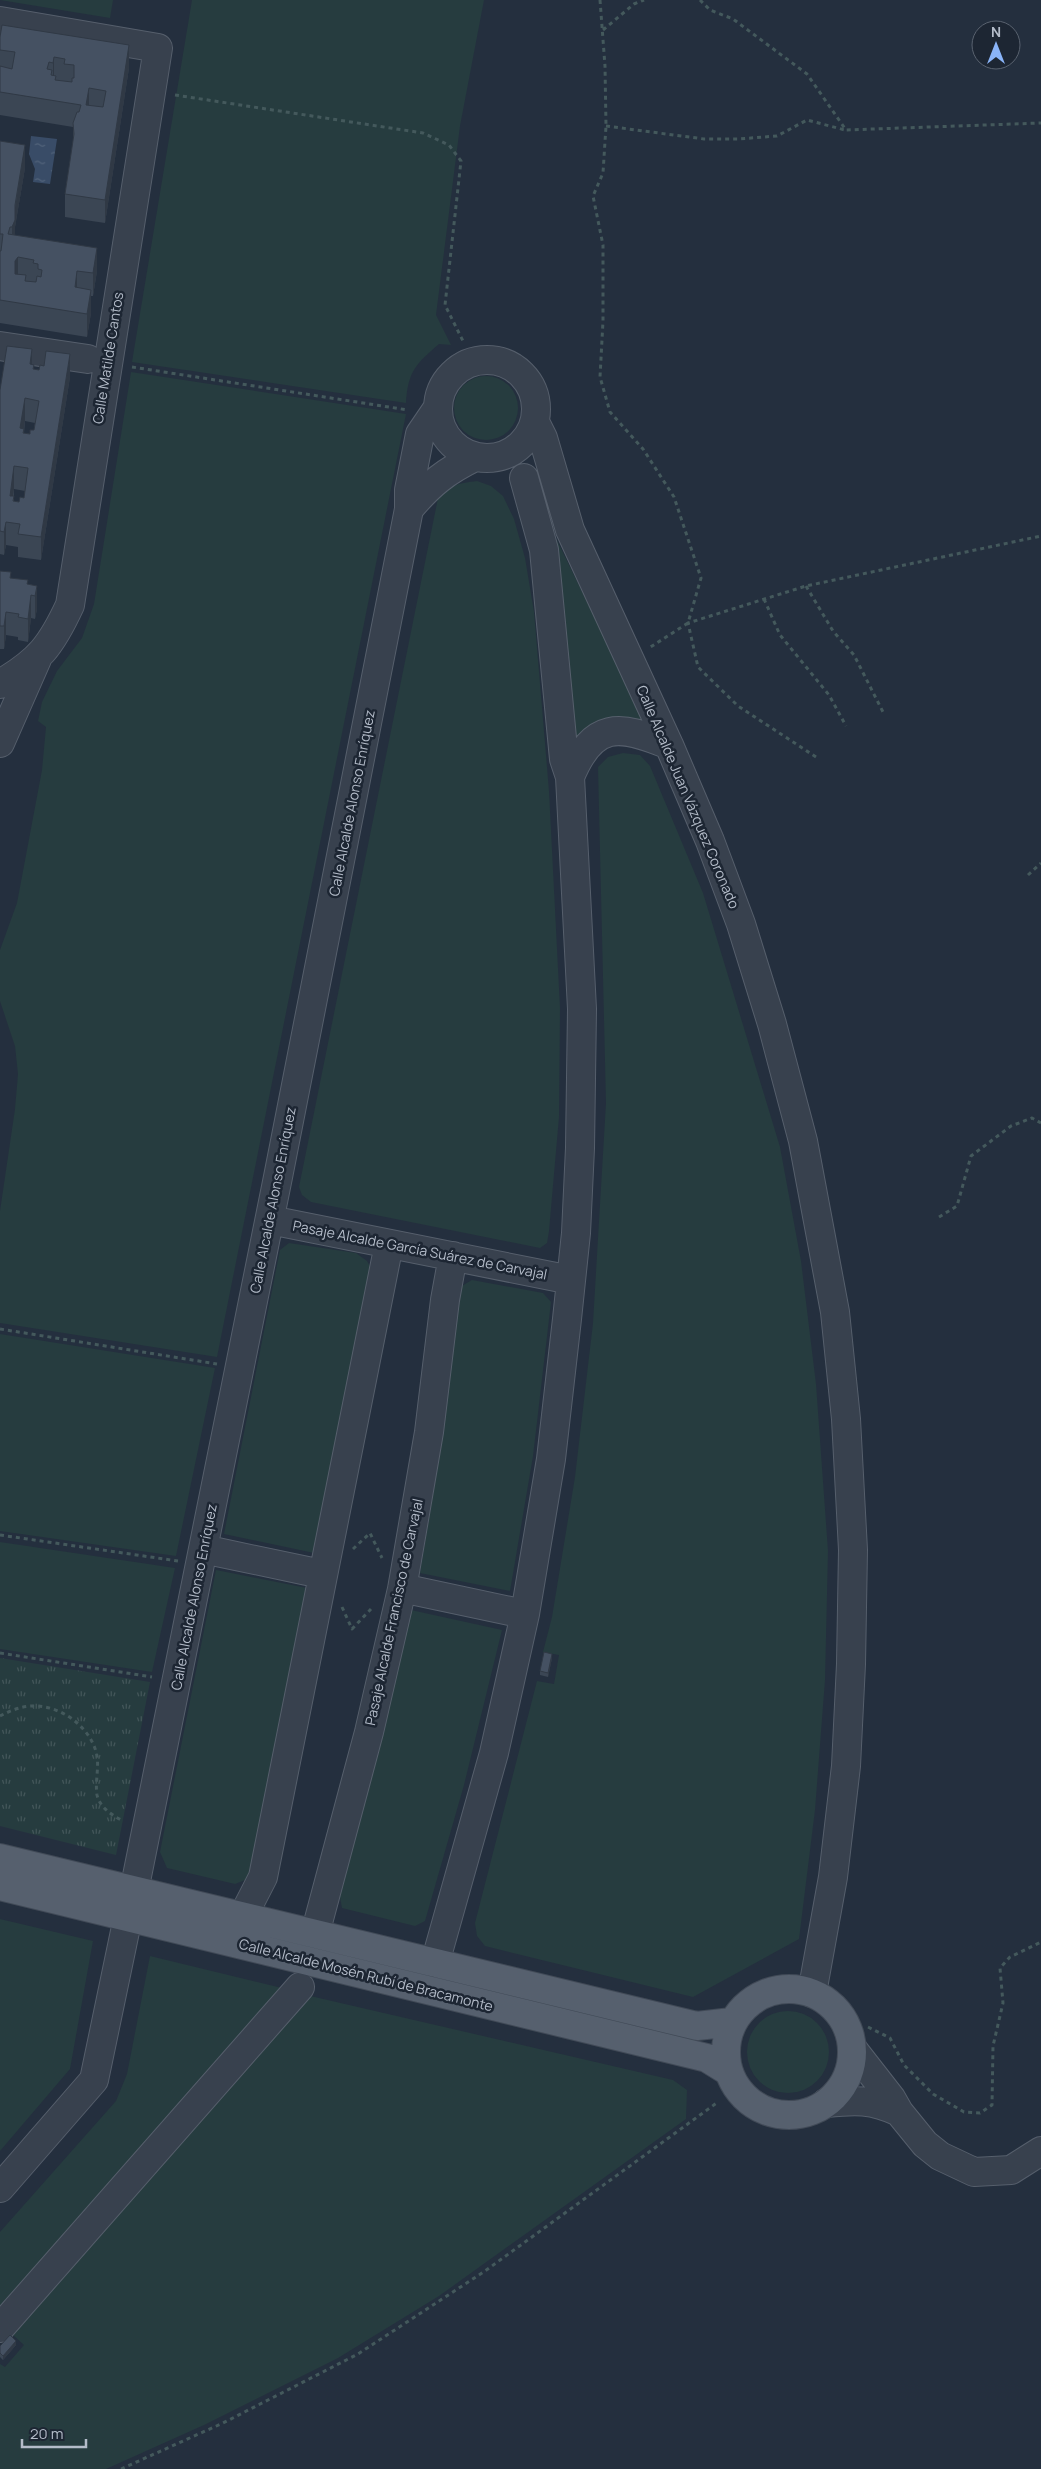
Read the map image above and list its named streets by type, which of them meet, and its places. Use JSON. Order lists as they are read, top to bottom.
{
  "streets": {
    "main road": ["Calle Alcalde Mosén Rubí de Bracamonte"],
    "street": [
      "Calle Matilde Cantos",
      "Calle Alcalde Juan Vázquez Coronado",
      "Calle Alcalde Alonso Enríquez",
      "Pasaje Alcalde García Suárez de Carvajal",
      "Pasaje Alcalde Francisco de Carvajal"
    ]
  },
  "crossings": [
    ["Calle Alcalde Juan Vázquez Coronado", "Calle Alcalde Alonso Enríquez"],
    ["Calle Alcalde Juan Vázquez Coronado", "Calle Alcalde Mosén Rubí de Bracamonte"],
    ["Calle Alcalde Alonso Enríquez", "Pasaje Alcalde García Suárez de Carvajal"],
    ["Calle Alcalde Alonso Enríquez", "Calle Alcalde Mosén Rubí de Bracamonte"],
    ["Pasaje Alcalde García Suárez de Carvajal", "Pasaje Alcalde Francisco de Carvajal"],
    ["Pasaje Alcalde Francisco de Carvajal", "Calle Alcalde Mosén Rubí de Bracamonte"]
  ],
  "scale_bar": "20 m",
  "north": "top"
}
